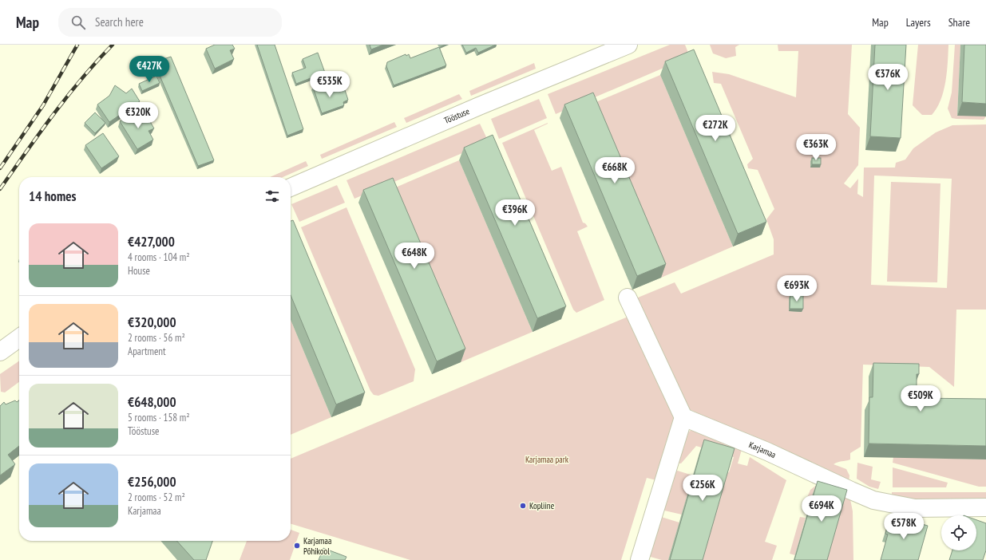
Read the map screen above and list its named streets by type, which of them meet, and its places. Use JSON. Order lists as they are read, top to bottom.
{
  "streets": {
    "street": ["Tööstuse", "Karjamaa"]
  },
  "parks": ["Karjamaa park"],
  "places": ["Kopliine", "Karjamaa Põhikool"],
  "page": {
    "header": "Map",
    "search": "Search here",
    "nav": ["Map", "Layers", "Share"],
    "price": [
      "€427K",
      "€376K",
      "€535K",
      "€320K",
      "€272K",
      "€363K",
      "€668K",
      "€396K",
      "€648K",
      "€693K",
      "€509K",
      "€256K",
      "€694K",
      "€578K"
    ],
    "heading": "14 homes",
    "list": [
      {
        "name": "€427,000",
        "note": "4 rooms · 104 m² · House"
      },
      {
        "name": "€320,000",
        "note": "2 rooms · 56 m² · Apartment"
      },
      {
        "name": "€648,000",
        "note": "5 rooms · 158 m² · Tööstuse"
      },
      {
        "name": "€256,000",
        "note": "2 rooms · 52 m² · Karjamaa"
      }
    ]
  }
}
